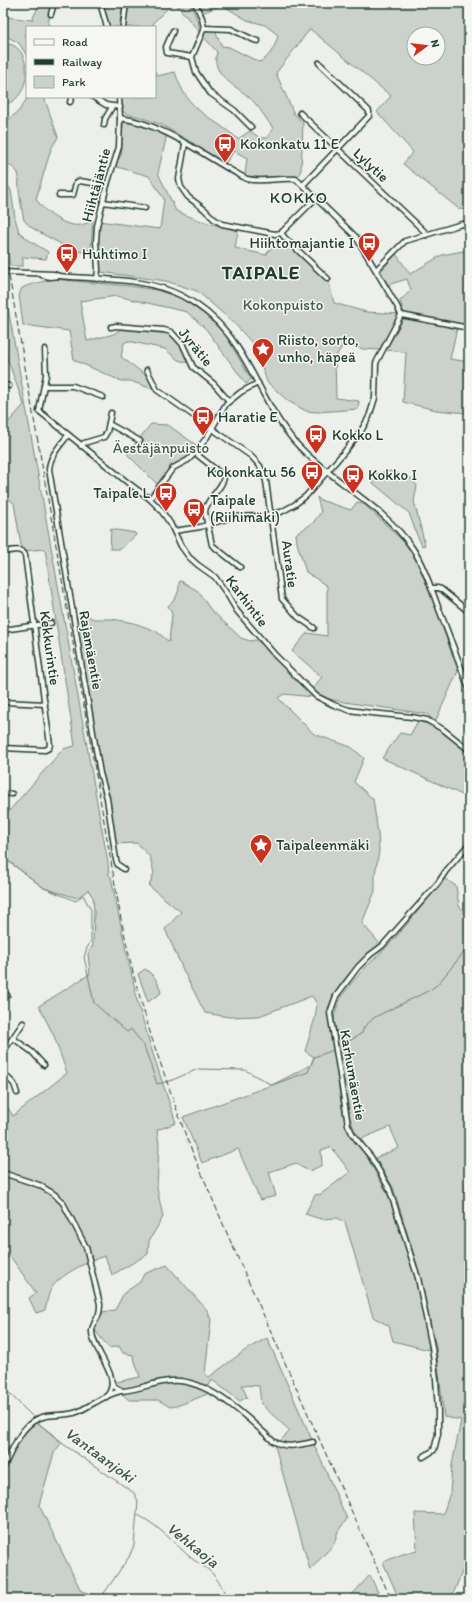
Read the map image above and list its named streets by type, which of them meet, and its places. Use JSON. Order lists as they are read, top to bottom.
{
  "streets": {
    "street": [
      "Lylytie",
      "Hiihtäjäntie",
      "Jyrätie",
      "Auratie",
      "Karhintie",
      "Kekkurintie",
      "Rajamäentie",
      "Karhumäentie"
    ]
  },
  "crossings": [
    ["Karhintie", "Rajamäentie"]
  ],
  "districts": ["KOKKO", "TAIPALE"],
  "water": ["Vantaanjoki", "Vehkaoja"],
  "parks": ["Kokonpuisto", "Äestäjänpuisto"],
  "places": {
    "bus stop": [
      "Kokonkatu 11 E",
      "Hiihtomajantie I",
      "Huhtimo I",
      "Haratie E",
      "Kokko L",
      "Kokonkatu 56",
      "Kokko I",
      "Taipale L",
      "Taipale (Riihimäki)"
    ],
    "place": ["Riisto, sorto, unho, häpeä", "Taipaleenmäki"]
  },
  "legend": ["Road", "Railway", "Park"],
  "north": "right"
}
